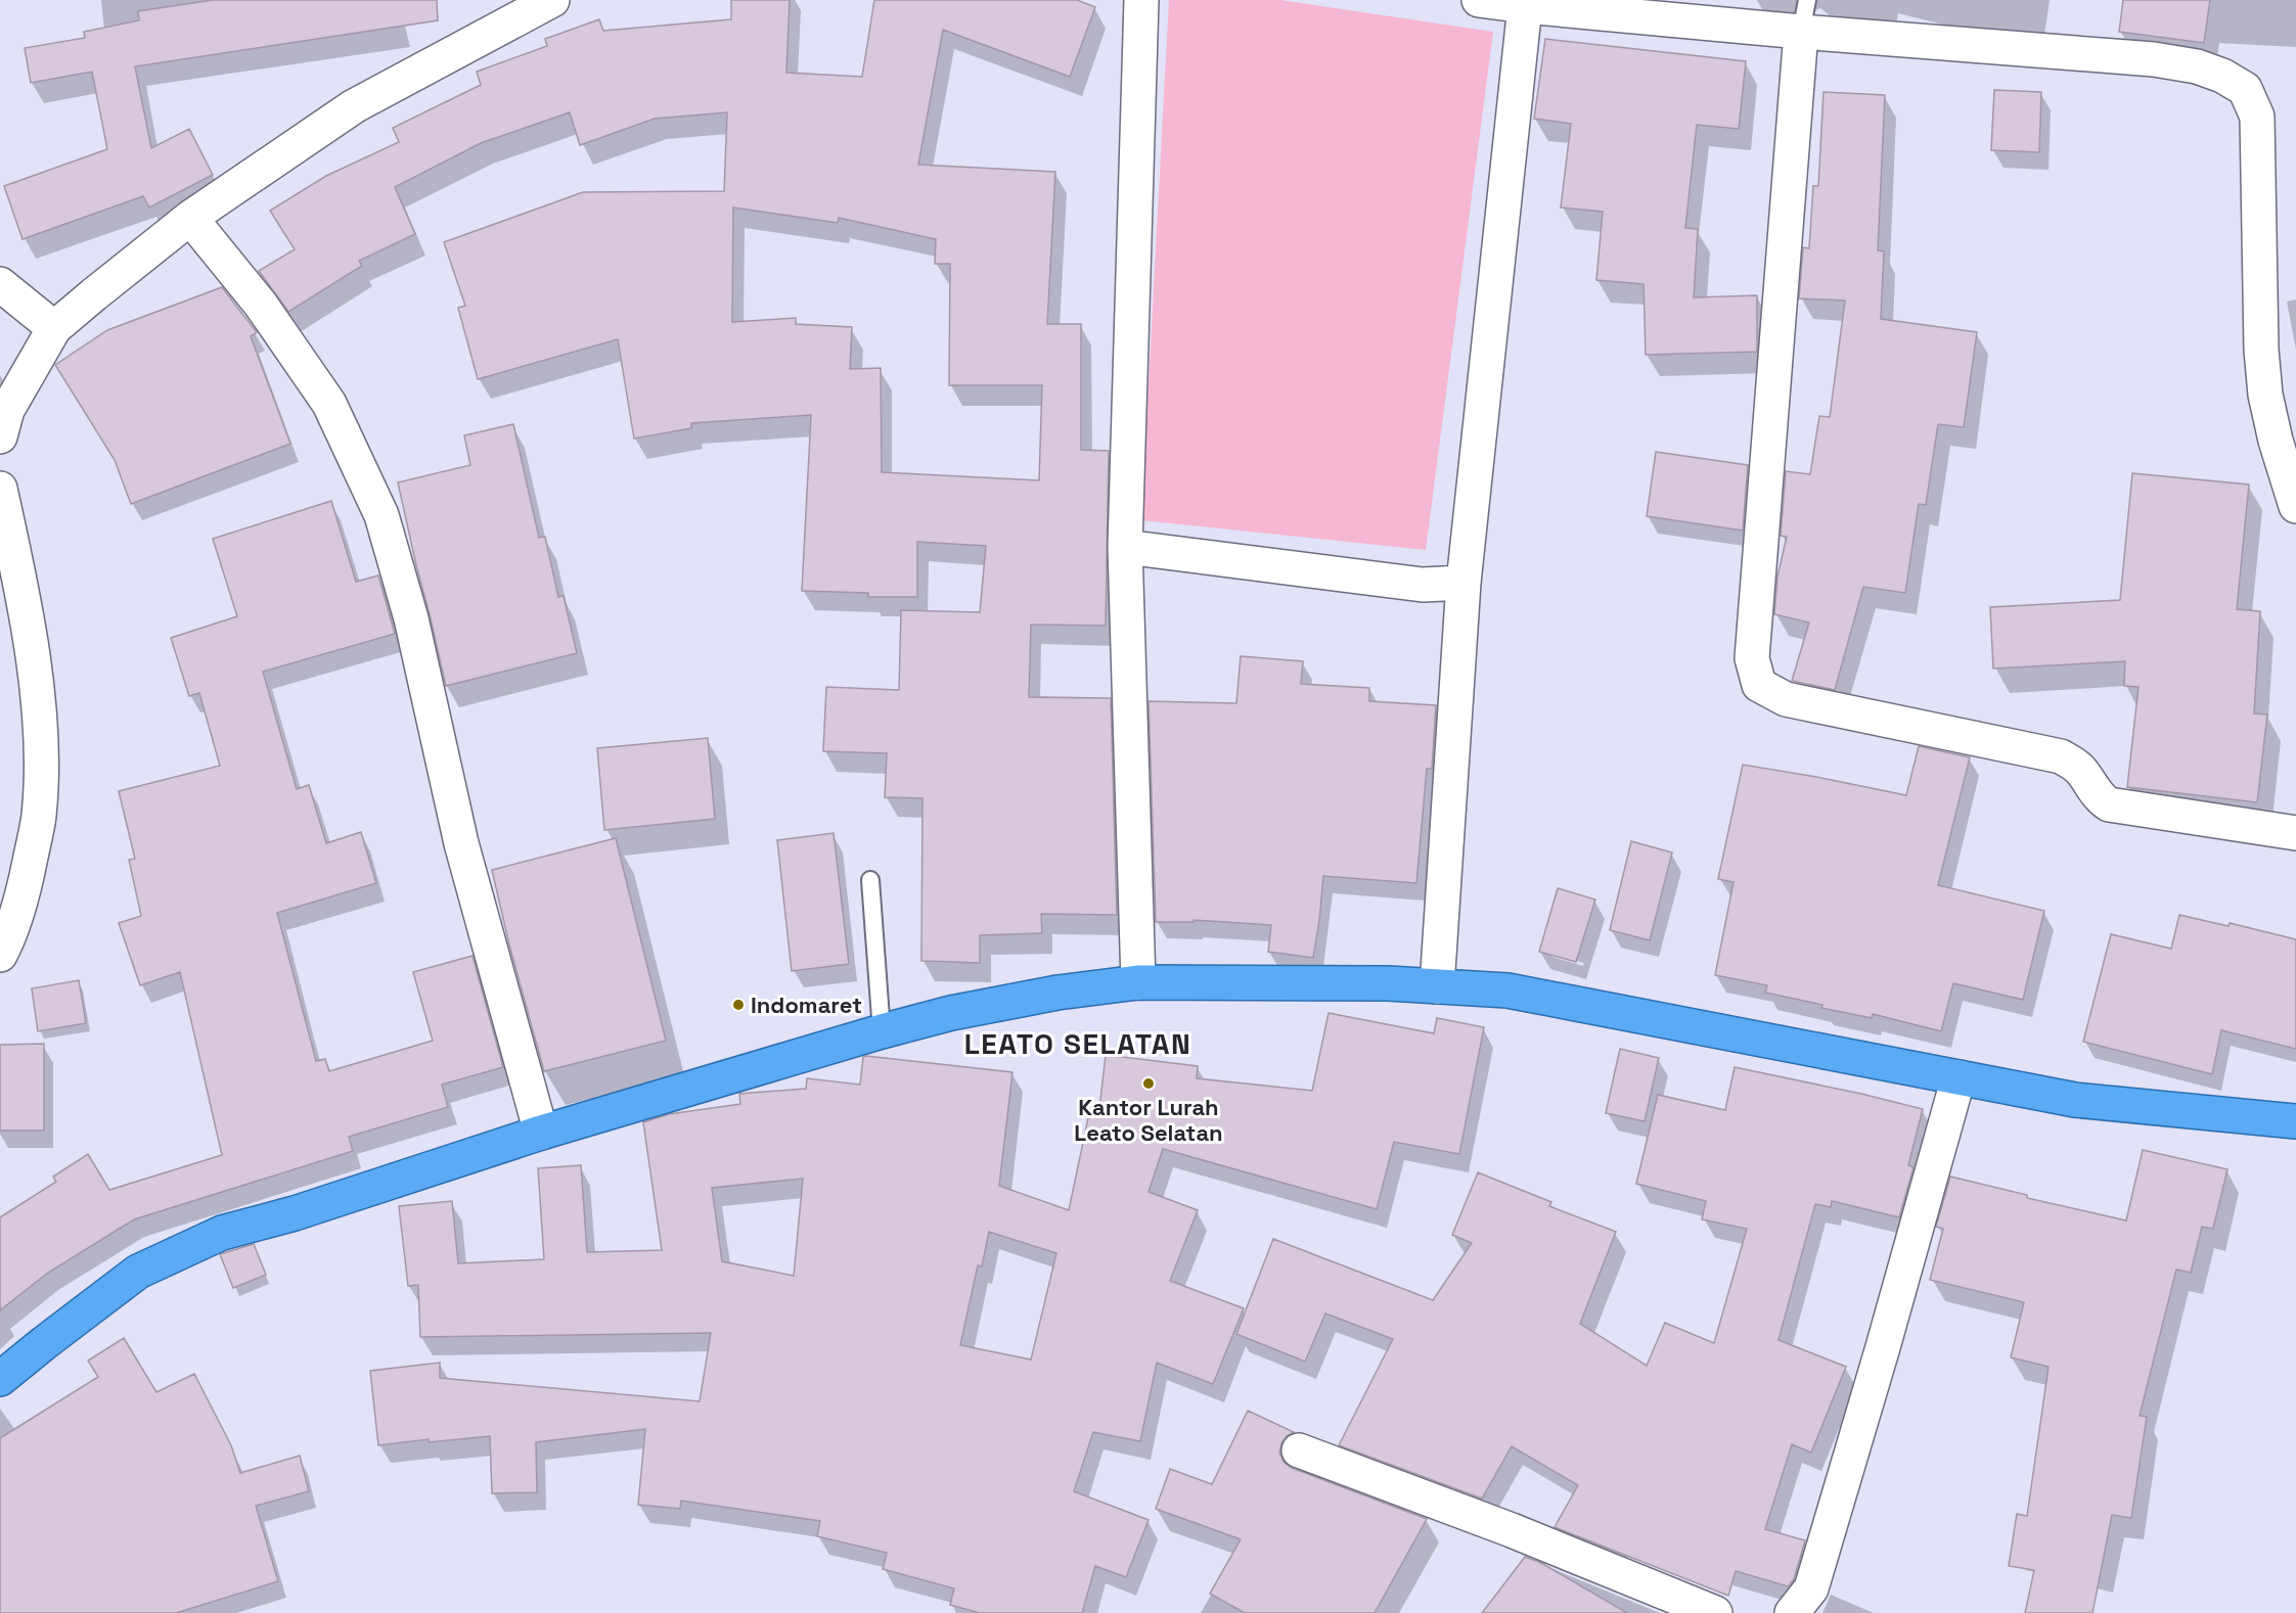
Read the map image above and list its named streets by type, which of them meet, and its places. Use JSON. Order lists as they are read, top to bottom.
{
  "districts": ["LEATO SELATAN"],
  "places": ["Indomaret", "Kantor Lurah Leato Selatan"]
}
